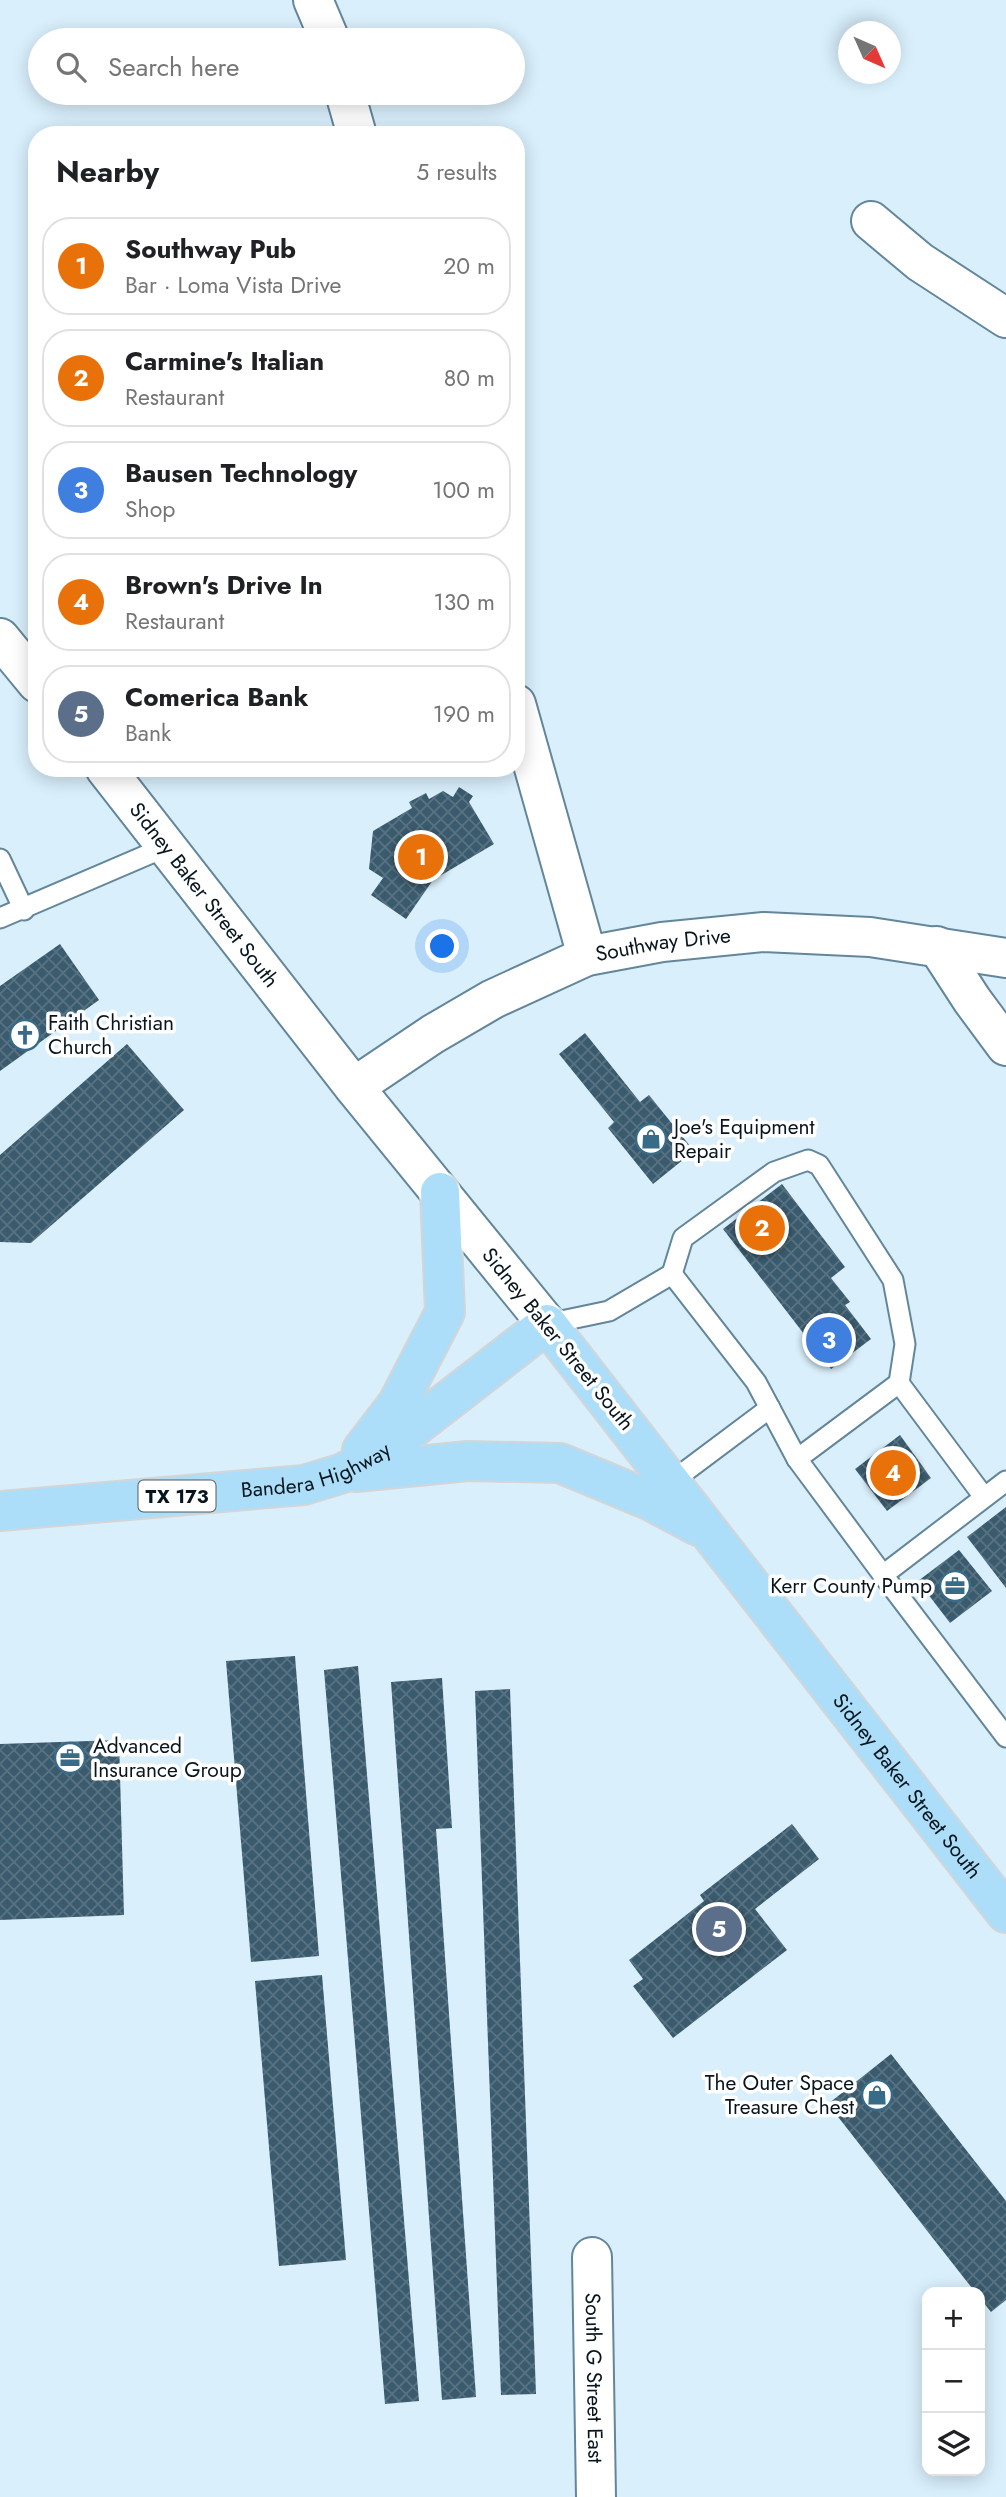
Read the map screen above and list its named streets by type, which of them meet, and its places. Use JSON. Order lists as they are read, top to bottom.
{
  "streets": {
    "main road": ["Sidney Baker Street South", "Bandera Highway", "TX 173"],
    "street": ["Southway Drive", "South G Street East"]
  },
  "crossings": [
    ["Sidney Baker Street South", "Southway Drive"],
    ["Sidney Baker Street South", "Bandera Highway"]
  ],
  "places": {
    "church": ["Faith Christian Church"],
    "shop": ["Joe's Equipment Repair", "The Outer Space Treasure Chest"],
    "office": ["Kerr County Pump", "Advanced Insurance Group"]
  },
  "north": "bottom right",
  "page": {
    "search": "Search here",
    "heading": ["Nearby", "5 results"],
    "list": [
      {
        "mark": "1",
        "name": "Southway Pub",
        "note": "Bar · Loma Vista Drive",
        "value": "20 m"
      },
      {
        "mark": "2",
        "name": "Carmine's Italian",
        "note": "Restaurant",
        "value": "80 m"
      },
      {
        "mark": "3",
        "name": "Bausen Technology",
        "note": "Shop",
        "value": "100 m"
      },
      {
        "mark": "4",
        "name": "Brown's Drive In",
        "note": "Restaurant",
        "value": "130 m"
      },
      {
        "mark": "5",
        "name": "Comerica Bank",
        "note": "Bank",
        "value": "190 m"
      }
    ],
    "pins": [
      "1",
      "2",
      "3",
      "4",
      "5"
    ],
    "map_buttons": ["+", "−"]
  }
}
